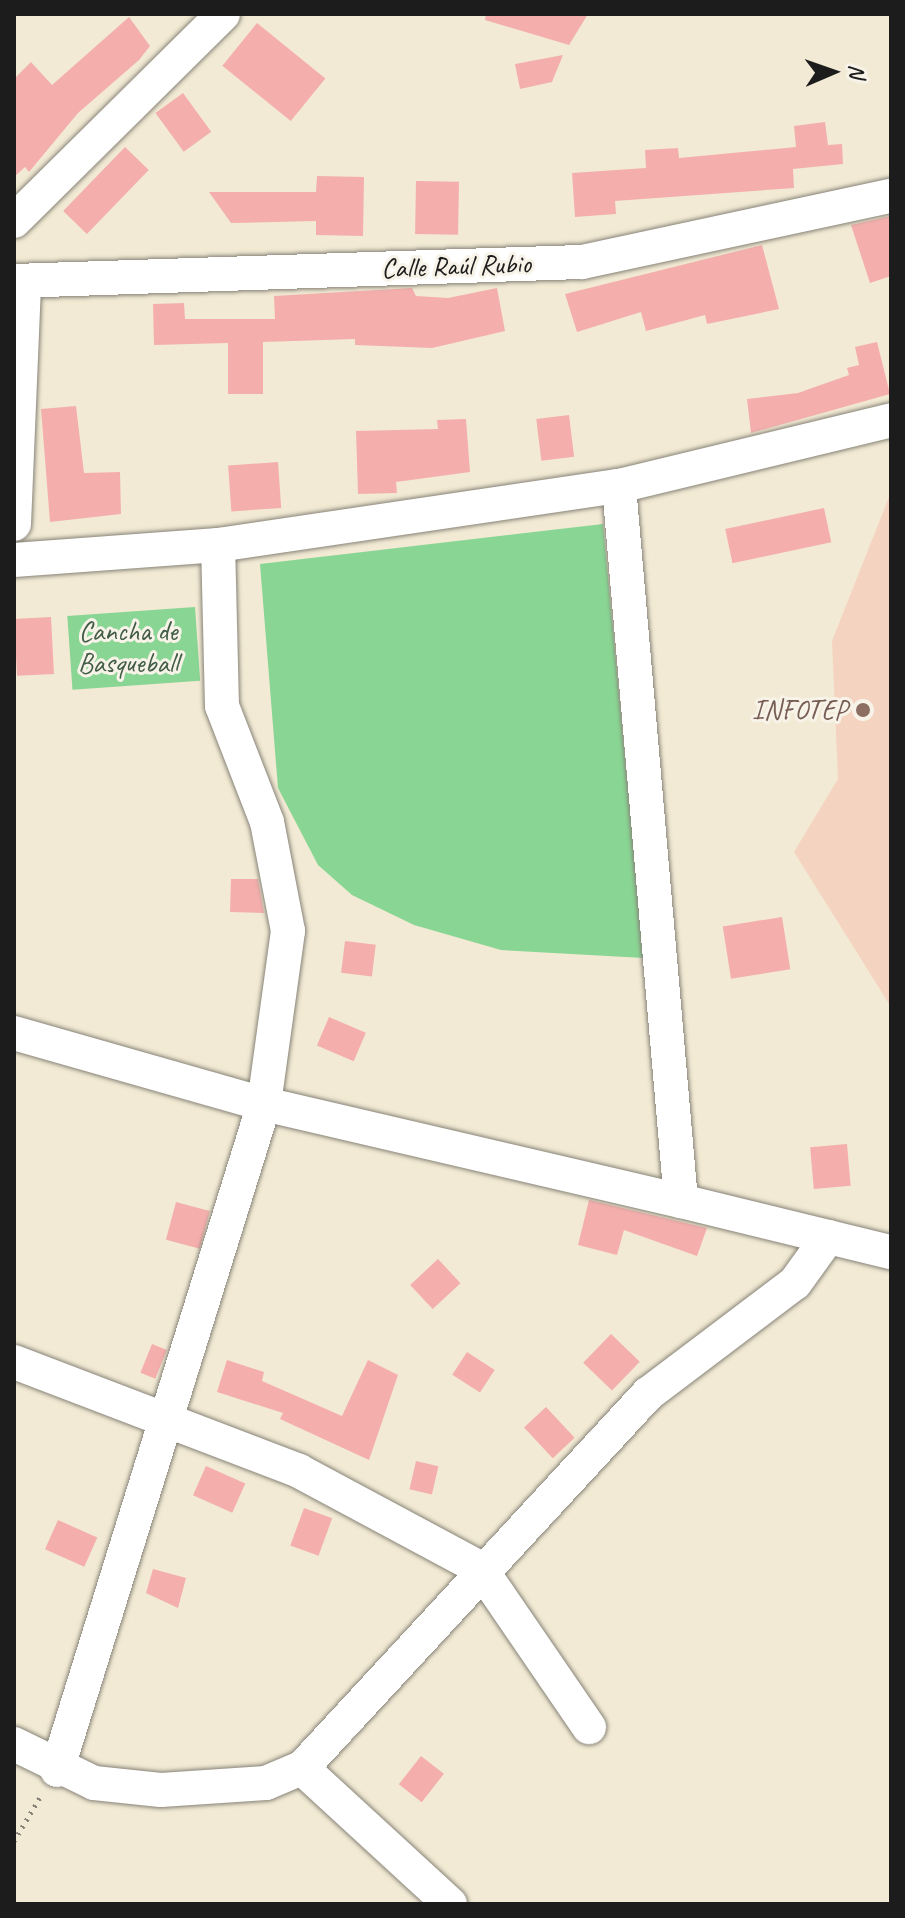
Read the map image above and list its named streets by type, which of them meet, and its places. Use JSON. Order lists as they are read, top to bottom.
{
  "streets": {
    "street": ["Calle Raúl Rubio"]
  },
  "parks": ["Cancha de Basqueball"],
  "places": ["INFOTEP"],
  "north": "right"
}
